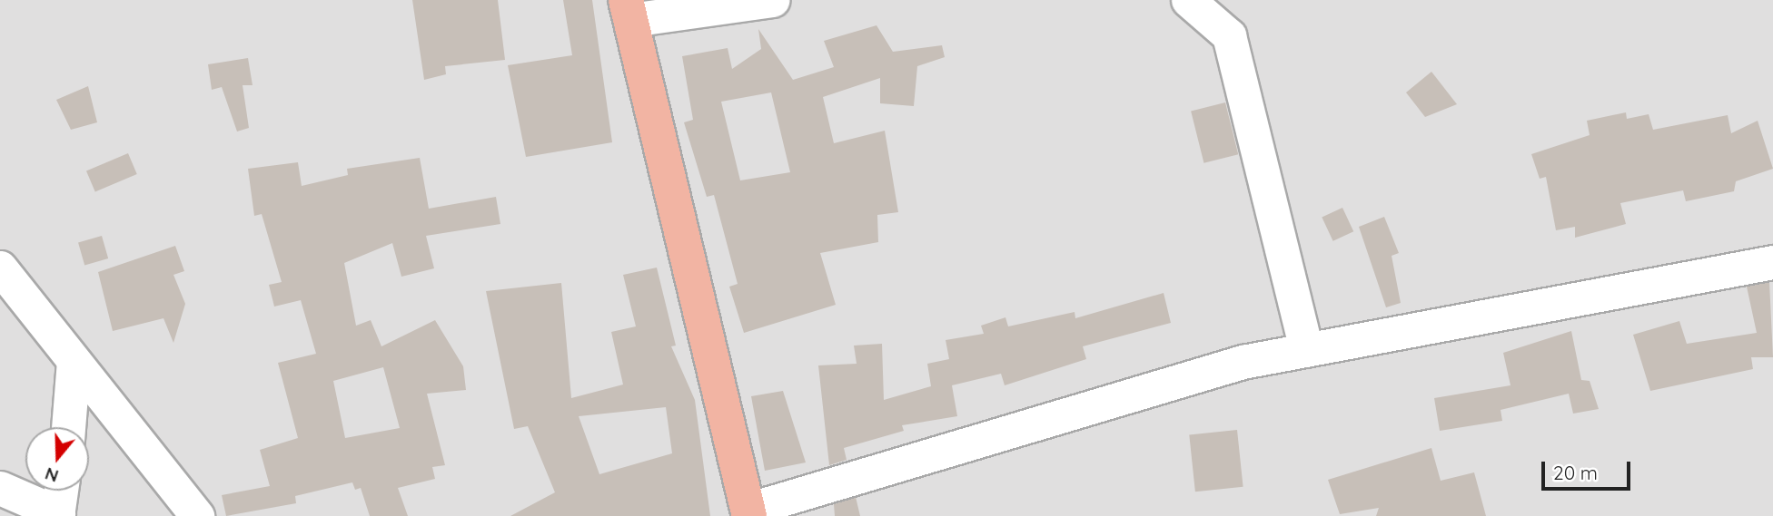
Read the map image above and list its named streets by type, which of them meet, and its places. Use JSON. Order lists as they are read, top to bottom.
{
  "scale_bar": "20 m",
  "north": "bottom"
}
